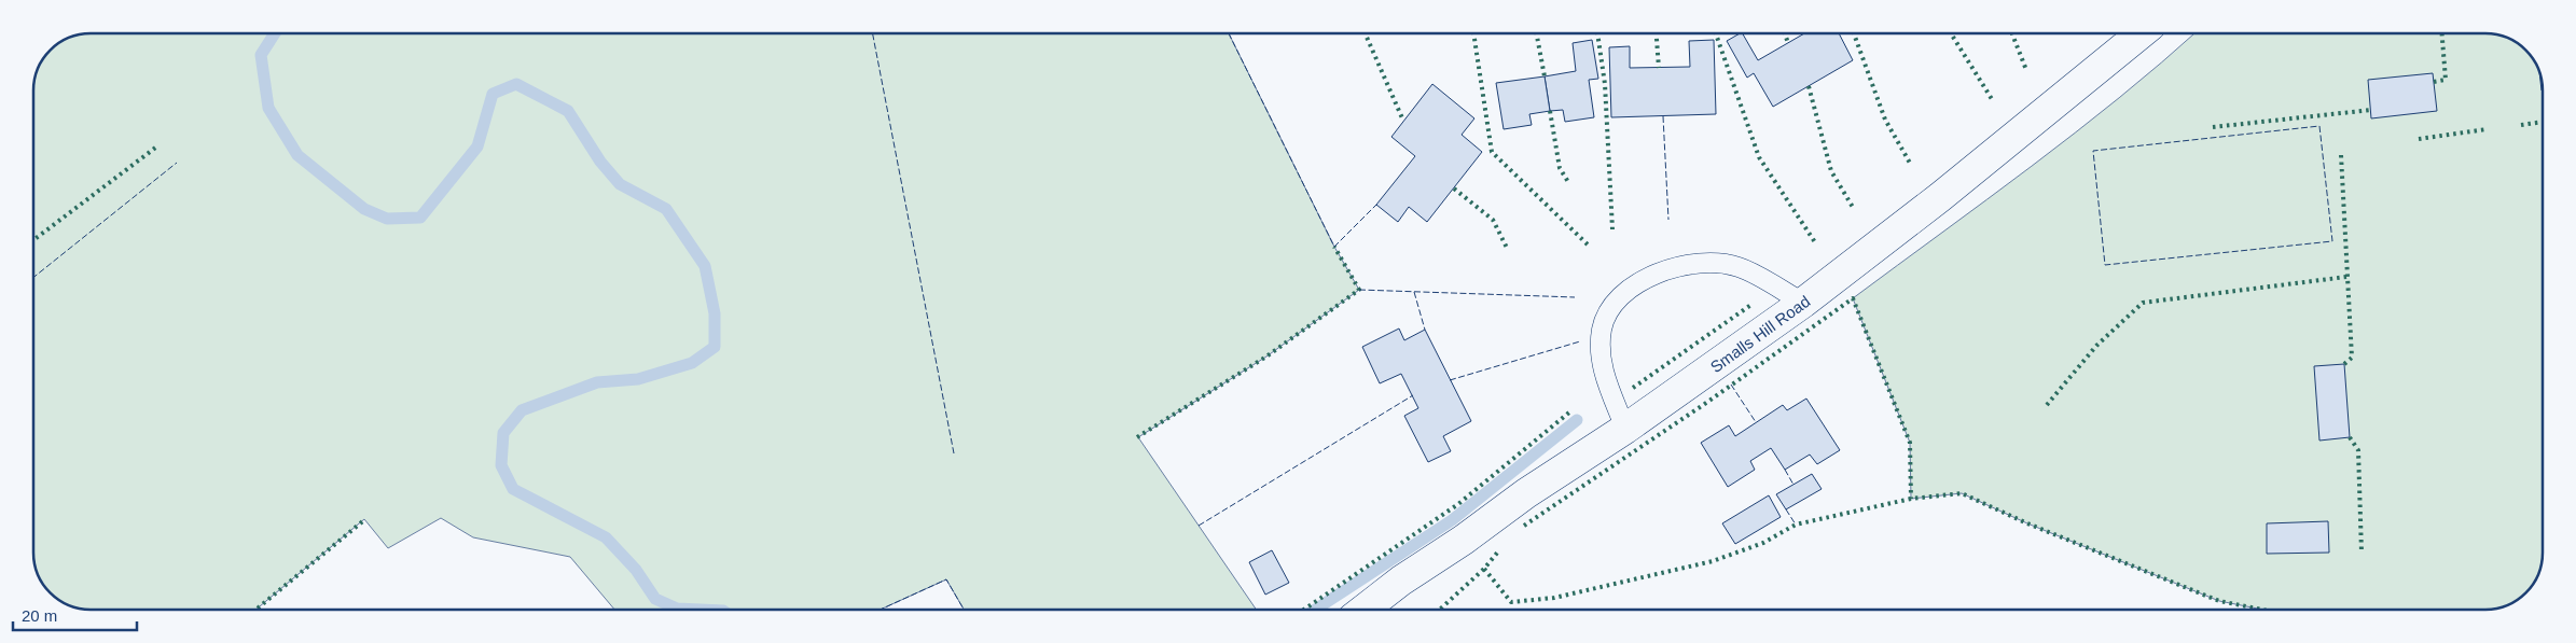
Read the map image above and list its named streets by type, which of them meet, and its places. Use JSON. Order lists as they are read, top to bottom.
{
  "streets": {
    "street": ["Smalls Hill Road"]
  },
  "scale_bar": "20 m"
}
